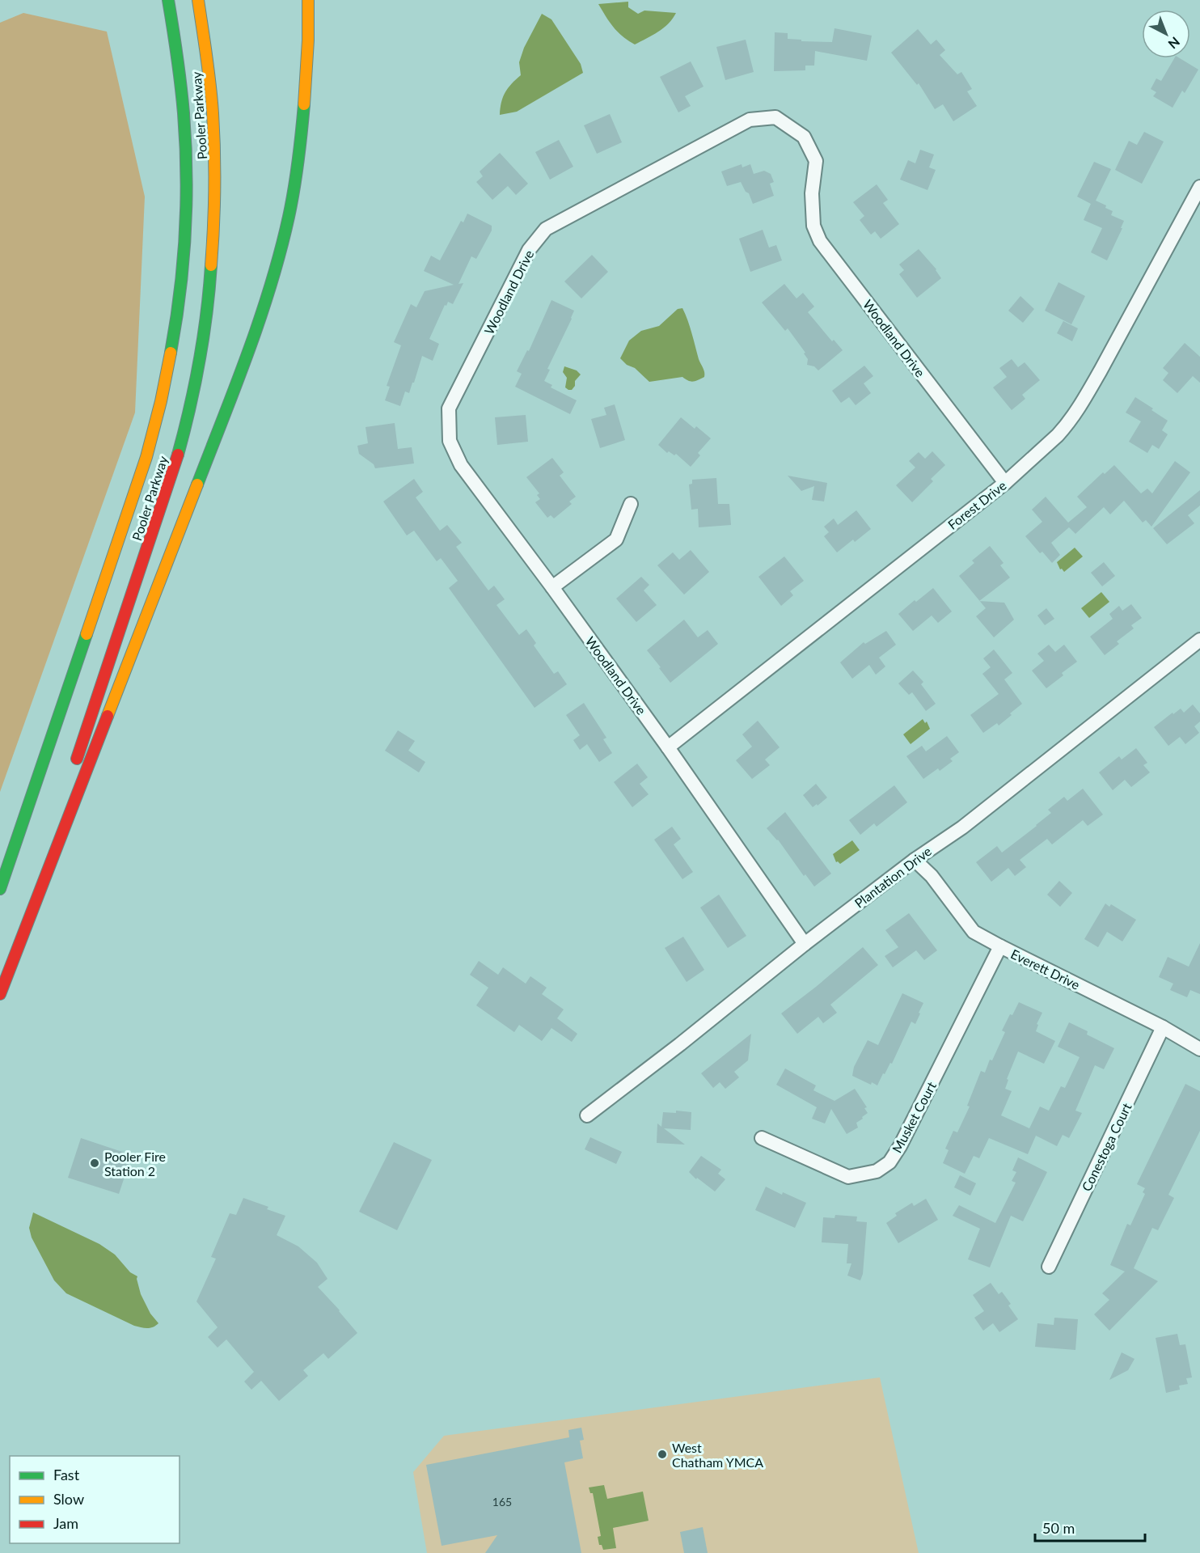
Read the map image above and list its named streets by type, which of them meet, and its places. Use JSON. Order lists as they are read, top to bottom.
{
  "streets": {
    "main road": ["Pooler Parkway"],
    "street": [
      "Woodland Drive",
      "Forest Drive",
      "Plantation Drive",
      "Everett Drive",
      "Musket Court",
      "Conestoga Court"
    ]
  },
  "crossings": [
    ["Woodland Drive", "Forest Drive"],
    ["Woodland Drive", "Plantation Drive"],
    ["Plantation Drive", "Everett Drive"],
    ["Everett Drive", "Musket Court"],
    ["Everett Drive", "Conestoga Court"]
  ],
  "places": ["Pooler Fire Station 2", "West Chatham YMCA"],
  "house_numbers": ["165"],
  "legend": ["Fast", "Slow", "Jam"],
  "scale_bar": "50 m",
  "north": "bottom right"
}
